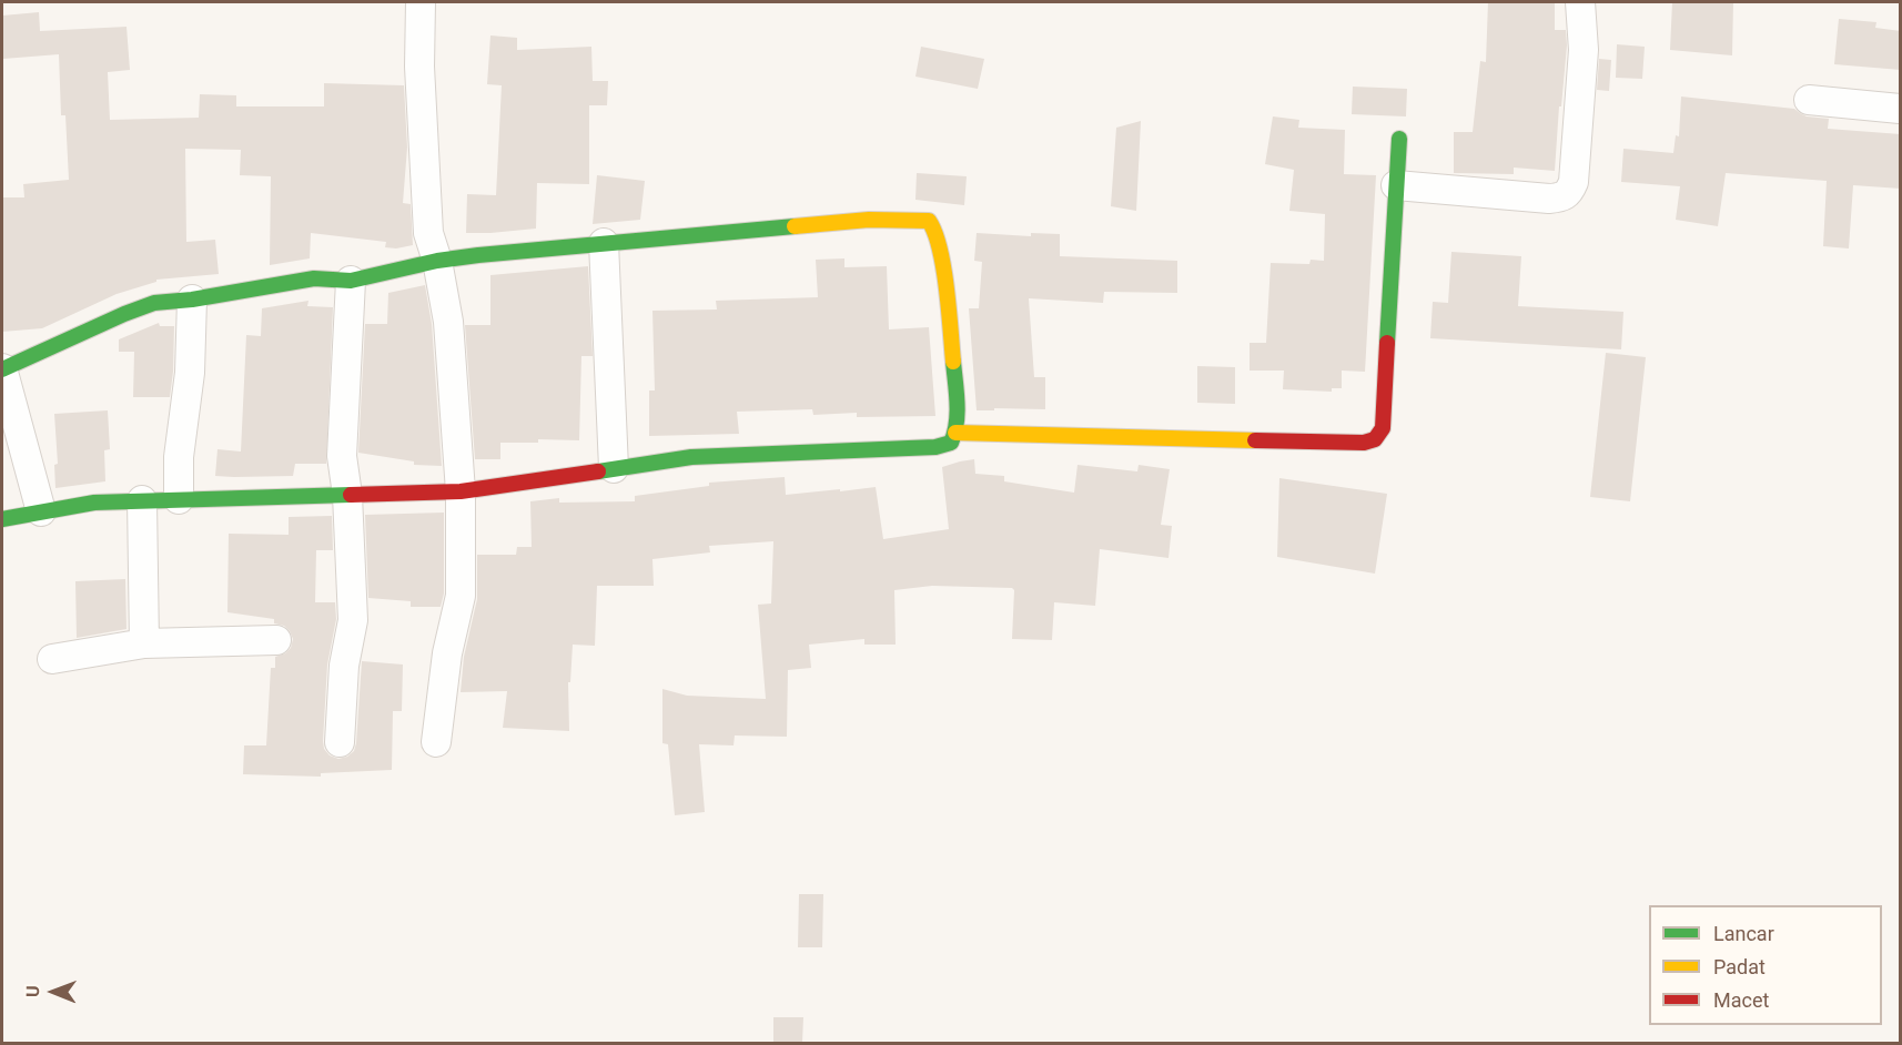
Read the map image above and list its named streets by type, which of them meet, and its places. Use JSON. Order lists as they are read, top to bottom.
{
  "legend": ["Lancar", "Padat", "Macet"],
  "north": "left"
}
